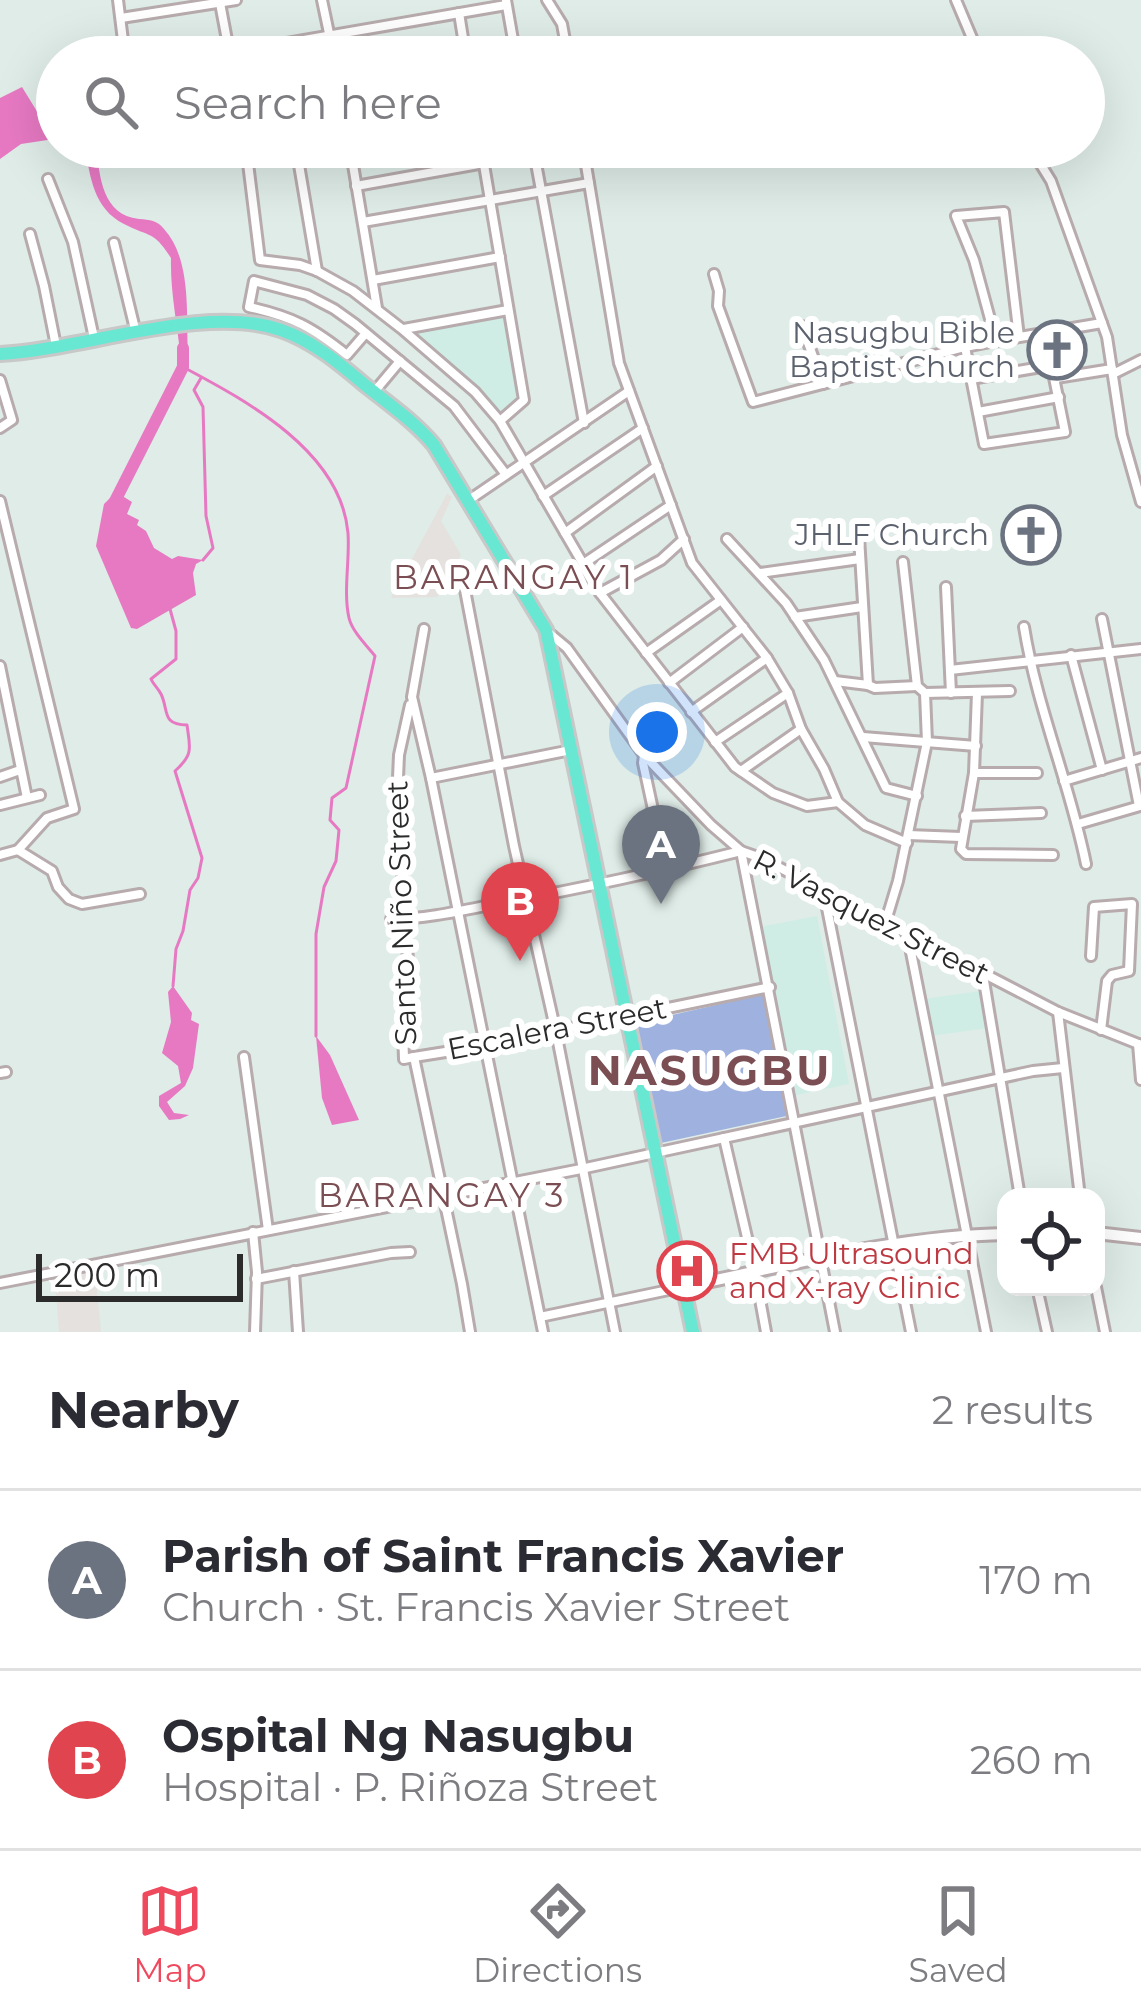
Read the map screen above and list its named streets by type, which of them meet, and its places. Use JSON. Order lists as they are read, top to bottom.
{
  "streets": {
    "street": ["Santo Niño Street", "R. Vasquez Street", "Escalera Street"]
  },
  "crossings": [
    ["Santo Niño Street", "Escalera Street"]
  ],
  "districts": ["BARANGAY 1", "NASUGBU", "BARANGAY 3"],
  "places": {
    "church": ["Nasugbu Bible Baptist Church", "JHLF Church"],
    "hospital": ["FMB Ultrasound and X-ray Clinic"]
  },
  "scale_bar": "200 m",
  "page": {
    "search": "Search here",
    "pins": ["A", "B"],
    "scale": "200 m",
    "heading": ["Nearby", "2 results"],
    "list": [
      {
        "mark": "A",
        "name": "Parish of Saint Francis Xavier",
        "note": "Church · St. Francis Xavier Street",
        "value": "170 m"
      },
      {
        "mark": "B",
        "name": "Ospital Ng Nasugbu",
        "note": "Hospital · P. Riñoza Street",
        "value": "260 m"
      }
    ],
    "nav": ["Map", "Directions", "Saved"]
  }
}
